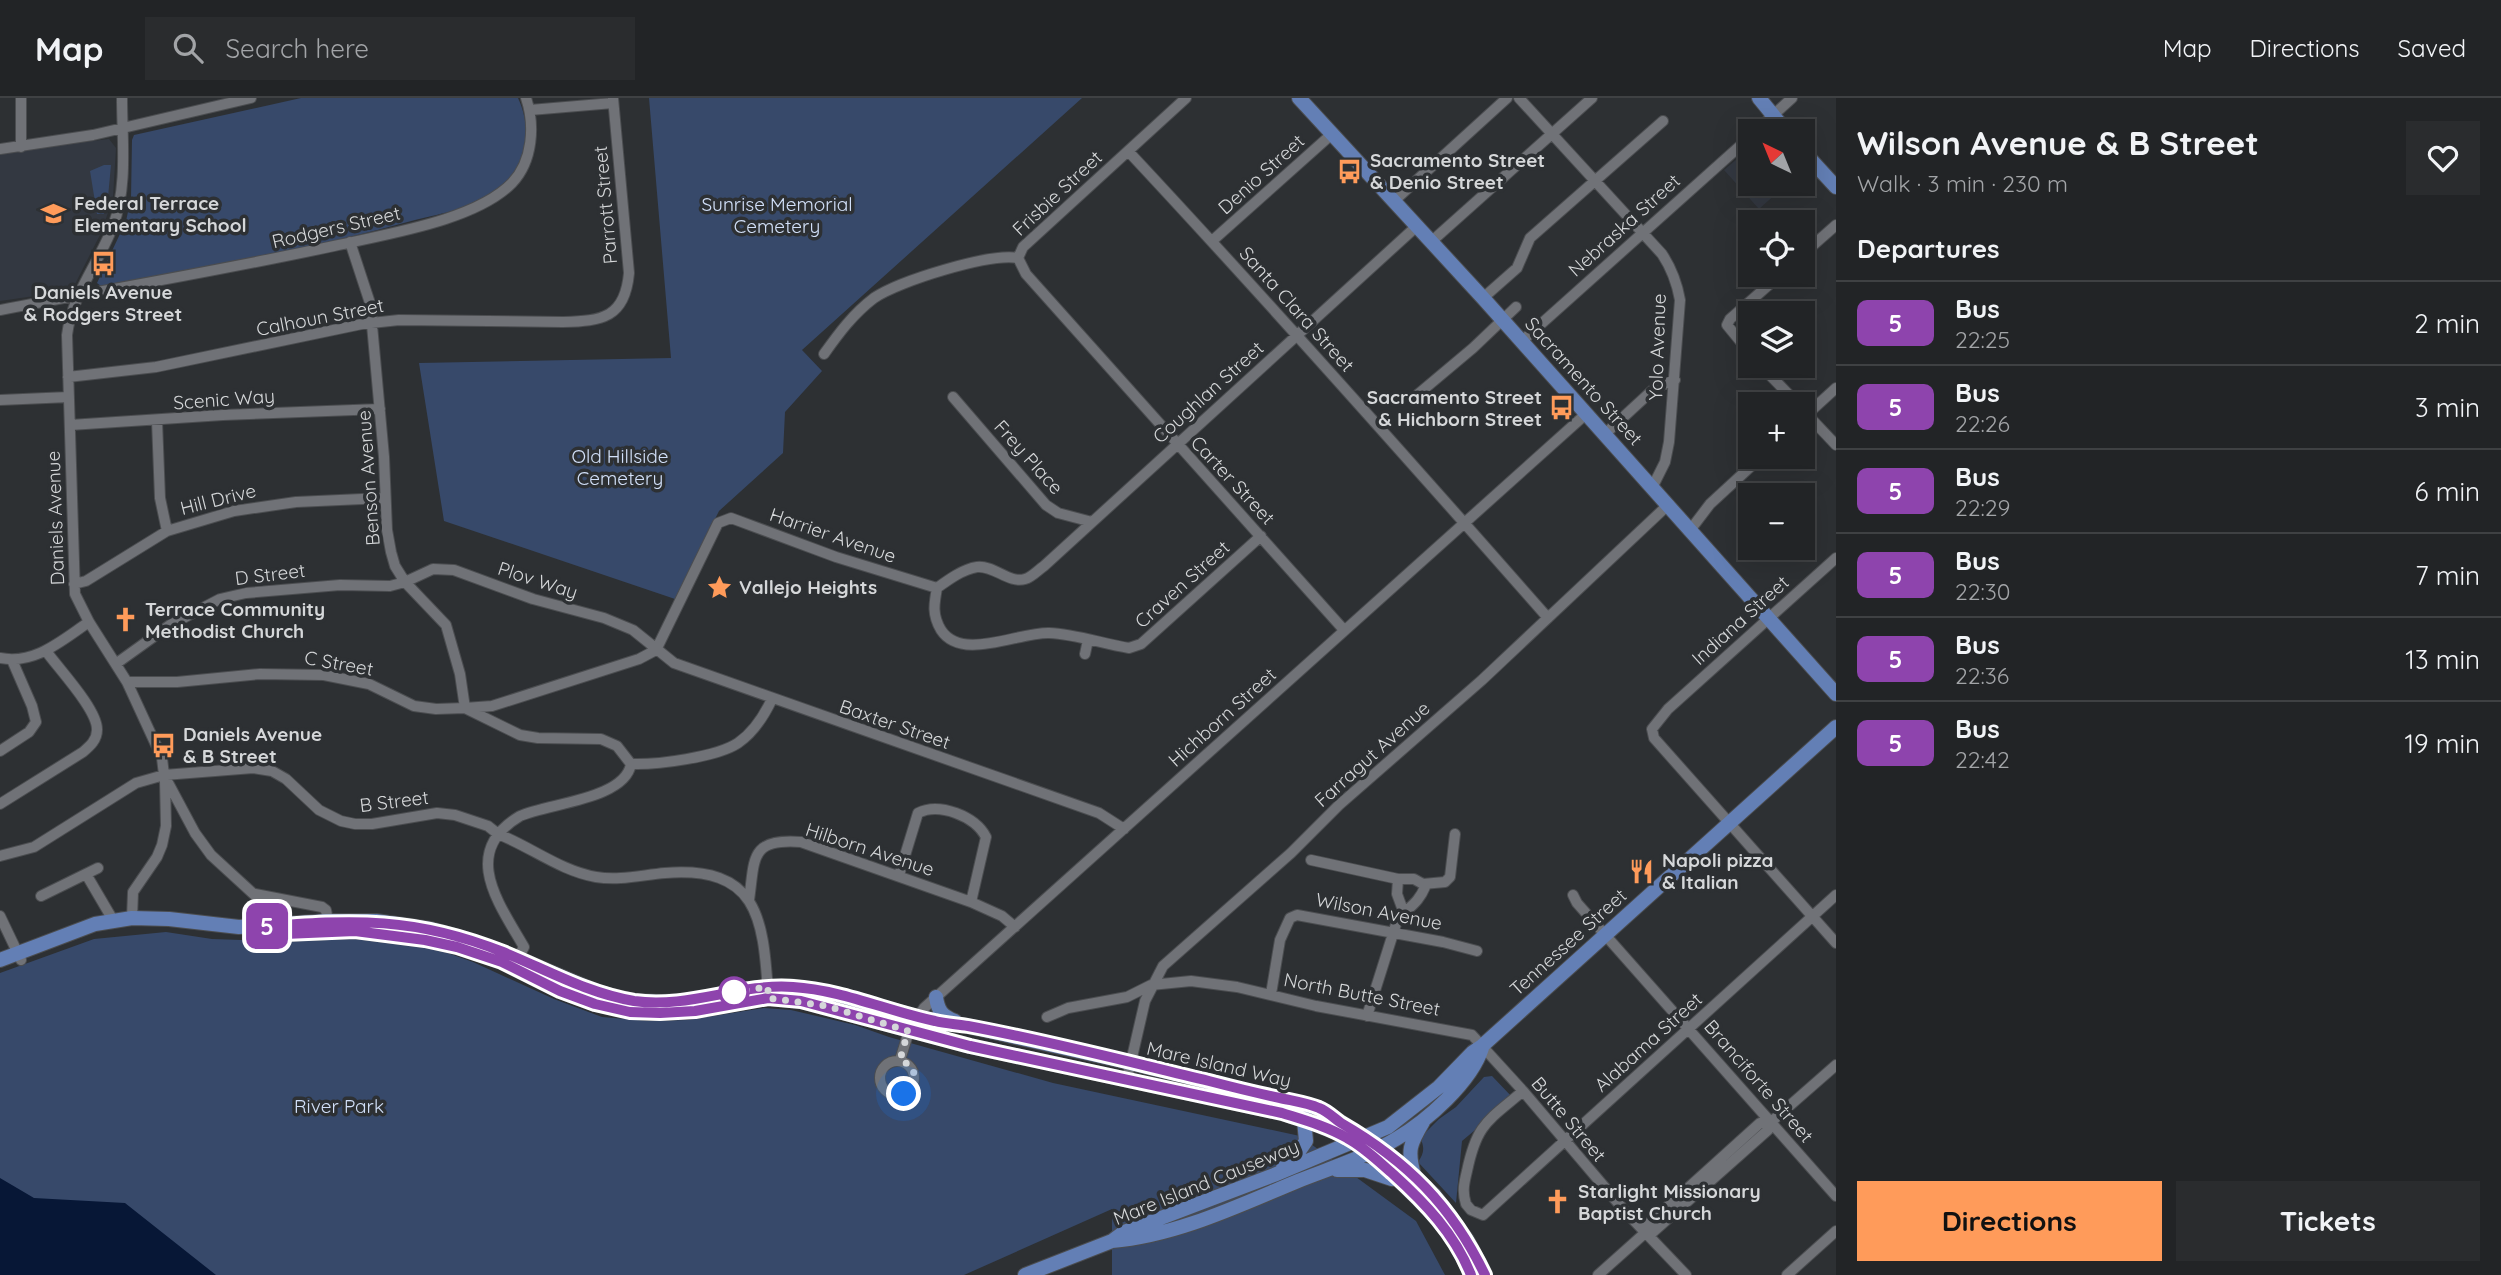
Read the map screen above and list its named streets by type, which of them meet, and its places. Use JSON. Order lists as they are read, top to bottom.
{
  "streets": {
    "main road": [
      "Sacramento Street",
      "Tennessee Street",
      "Mare Island Way",
      "Mare Island Causeway"
    ],
    "street": [
      "Denio Street",
      "Frisbie Street",
      "Parrott Street",
      "Nebraska Street",
      "Rodgers Street",
      "Santa Clara Street",
      "Calhoun Street",
      "Yolo Avenue",
      "Coughlan Street",
      "Scenic Way",
      "Frey Place",
      "Benson Avenue",
      "Carter Street",
      "Hill Drive",
      "Daniels Avenue",
      "Harrier Avenue",
      "D Street",
      "Plov Way",
      "Craven Street",
      "Indiana Street",
      "C Street",
      "Hichborn Street",
      "Baxter Street",
      "Farragut Avenue",
      "B Street",
      "Hilborn Avenue",
      "Wilson Avenue",
      "North Butte Street",
      "Alabama Street",
      "Branciforte Street",
      "Butte Street"
    ]
  },
  "crossings": [
    ["Denio Street", "Santa Clara Street"],
    ["Denio Street", "Sacramento Street"],
    ["Frisbie Street", "Santa Clara Street"],
    ["Frisbie Street", "Carter Street"],
    ["Parrott Street", "Calhoun Street"],
    ["Nebraska Street", "Yolo Avenue"],
    ["Nebraska Street", "Sacramento Street"],
    ["Rodgers Street", "Benson Avenue"],
    ["Rodgers Street", "Daniels Avenue"],
    ["Santa Clara Street", "Coughlan Street"],
    ["Santa Clara Street", "Hichborn Street"],
    ["Santa Clara Street", "Farragut Avenue"],
    ["Calhoun Street", "Benson Avenue"],
    ["Calhoun Street", "Daniels Avenue"],
    ["Yolo Avenue", "Sacramento Street"],
    ["Yolo Avenue", "Farragut Avenue"],
    ["Sacramento Street", "Coughlan Street"],
    ["Sacramento Street", "Indiana Street"],
    ["Sacramento Street", "Hichborn Street"],
    ["Coughlan Street", "Frey Place"],
    ["Coughlan Street", "Carter Street"],
    ["Coughlan Street", "Harrier Avenue"],
    ["Coughlan Street", "Craven Street"],
    ["Scenic Way", "Benson Avenue"],
    ["Scenic Way", "Daniels Avenue"],
    ["Benson Avenue", "Hill Drive"],
    ["Benson Avenue", "D Street"],
    ["Benson Avenue", "Plov Way"],
    ["Benson Avenue", "C Street"],
    ["Carter Street", "Craven Street"],
    ["Carter Street", "Hichborn Street"],
    ["Hill Drive", "Daniels Avenue"],
    ["Daniels Avenue", "D Street"],
    ["Daniels Avenue", "C Street"],
    ["Daniels Avenue", "B Street"],
    ["Harrier Avenue", "Plov Way"],
    ["Harrier Avenue", "Craven Street"],
    ["Harrier Avenue", "C Street"],
    ["Harrier Avenue", "Baxter Street"],
    ["D Street", "Plov Way"],
    ["Plov Way", "C Street"],
    ["Plov Way", "Baxter Street"],
    ["Indiana Street", "Tennessee Street"],
    ["C Street", "Baxter Street"],
    ["Hichborn Street", "Baxter Street"],
    ["Hichborn Street", "Hilborn Avenue"],
    ["Hichborn Street", "Mare Island Way"],
    ["B Street", "Hilborn Avenue"],
    ["Wilson Avenue", "North Butte Street"],
    ["Tennessee Street", "Mare Island Way"],
    ["Tennessee Street", "Branciforte Street"],
    ["Tennessee Street", "Butte Street"],
    ["Tennessee Street", "Mare Island Causeway"],
    ["North Butte Street", "Butte Street"],
    ["Alabama Street", "Branciforte Street"],
    ["Alabama Street", "Butte Street"],
    ["Mare Island Way", "Mare Island Causeway"]
  ],
  "parks": ["Sunrise Memorial Cemetery", "Old Hillside Cemetery", "River Park"],
  "places": {
    "bus stop": [
      "Sacramento Street & Denio Street",
      "Daniels Avenue & Rodgers Street",
      "Sacramento Street & Hichborn Street",
      "Daniels Avenue & B Street"
    ],
    "school or university": ["Federal Terrace Elementary School"],
    "place": ["Vallejo Heights"],
    "church": ["Terrace Community Methodist Church", "Starlight Missionary Baptist Church"],
    "restaurant": ["Napoli pizza & Italian"]
  },
  "lines": ["bus line 5"],
  "north": "top left",
  "page": {
    "header": "Map",
    "search": "Search here",
    "nav": ["Map", "Directions", "Saved"],
    "on_map": "5",
    "heading": [
      ["Wilson Avenue & B Street", "Walk · 3 min · 230 m"],
      "Departures"
    ],
    "map_buttons": ["+", "−"],
    "list": [
      {
        "mark": "5",
        "name": "Bus",
        "note": "22:25",
        "value": "2 min"
      },
      {
        "mark": "5",
        "name": "Bus",
        "note": "22:26",
        "value": "3 min"
      },
      {
        "mark": "5",
        "name": "Bus",
        "note": "22:29",
        "value": "6 min"
      },
      {
        "mark": "5",
        "name": "Bus",
        "note": "22:30",
        "value": "7 min"
      },
      {
        "mark": "5",
        "name": "Bus",
        "note": "22:36",
        "value": "13 min"
      },
      {
        "mark": "5",
        "name": "Bus",
        "note": "22:42",
        "value": "19 min"
      }
    ],
    "buttons": ["Directions", "Tickets"]
  }
}
